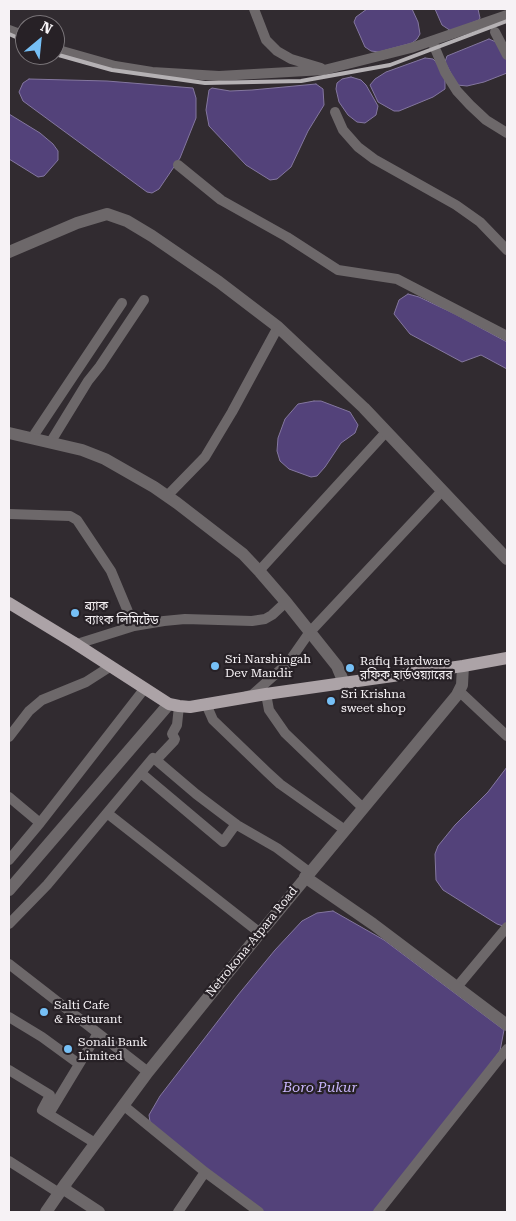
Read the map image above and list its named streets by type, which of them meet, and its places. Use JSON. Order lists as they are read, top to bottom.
{
  "streets": {
    "street": ["Netrokona-Atpara Road"]
  },
  "water": ["Boro Pukur"],
  "places": [
    "ব্র্যাক ব্যাংক লিমিটেড",
    "Sri Narshingah Dev Mandir",
    "Rafiq Hardware রফিক হার্ডওয়্যারের",
    "Sri Krishna sweet shop",
    "Salti Cafe & Resturant",
    "Sonali Bank Limited"
  ],
  "north": "top right"
}
